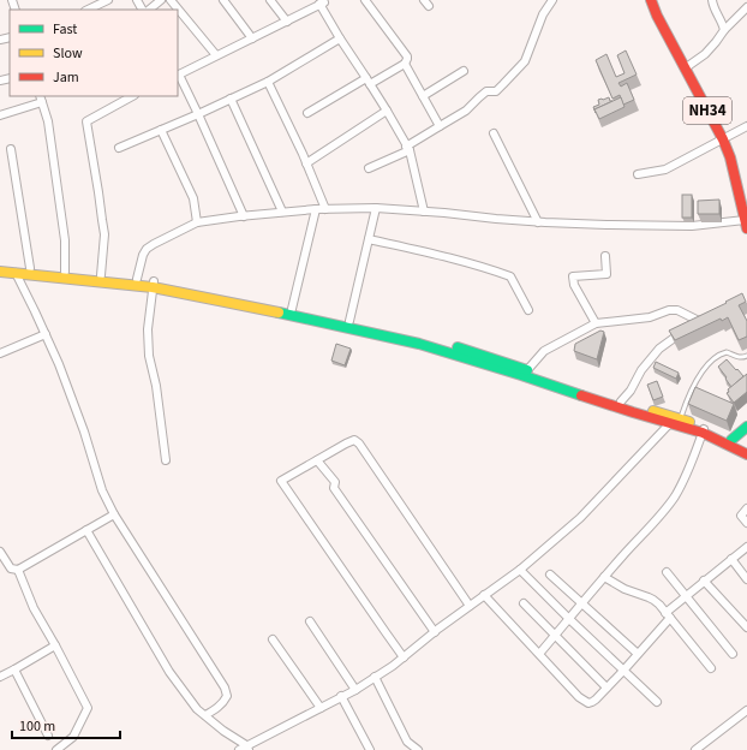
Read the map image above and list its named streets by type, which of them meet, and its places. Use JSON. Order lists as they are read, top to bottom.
{
  "streets": {
    "main road": ["NH34"]
  },
  "legend": ["Fast", "Slow", "Jam"],
  "scale_bar": "100 m"
}
